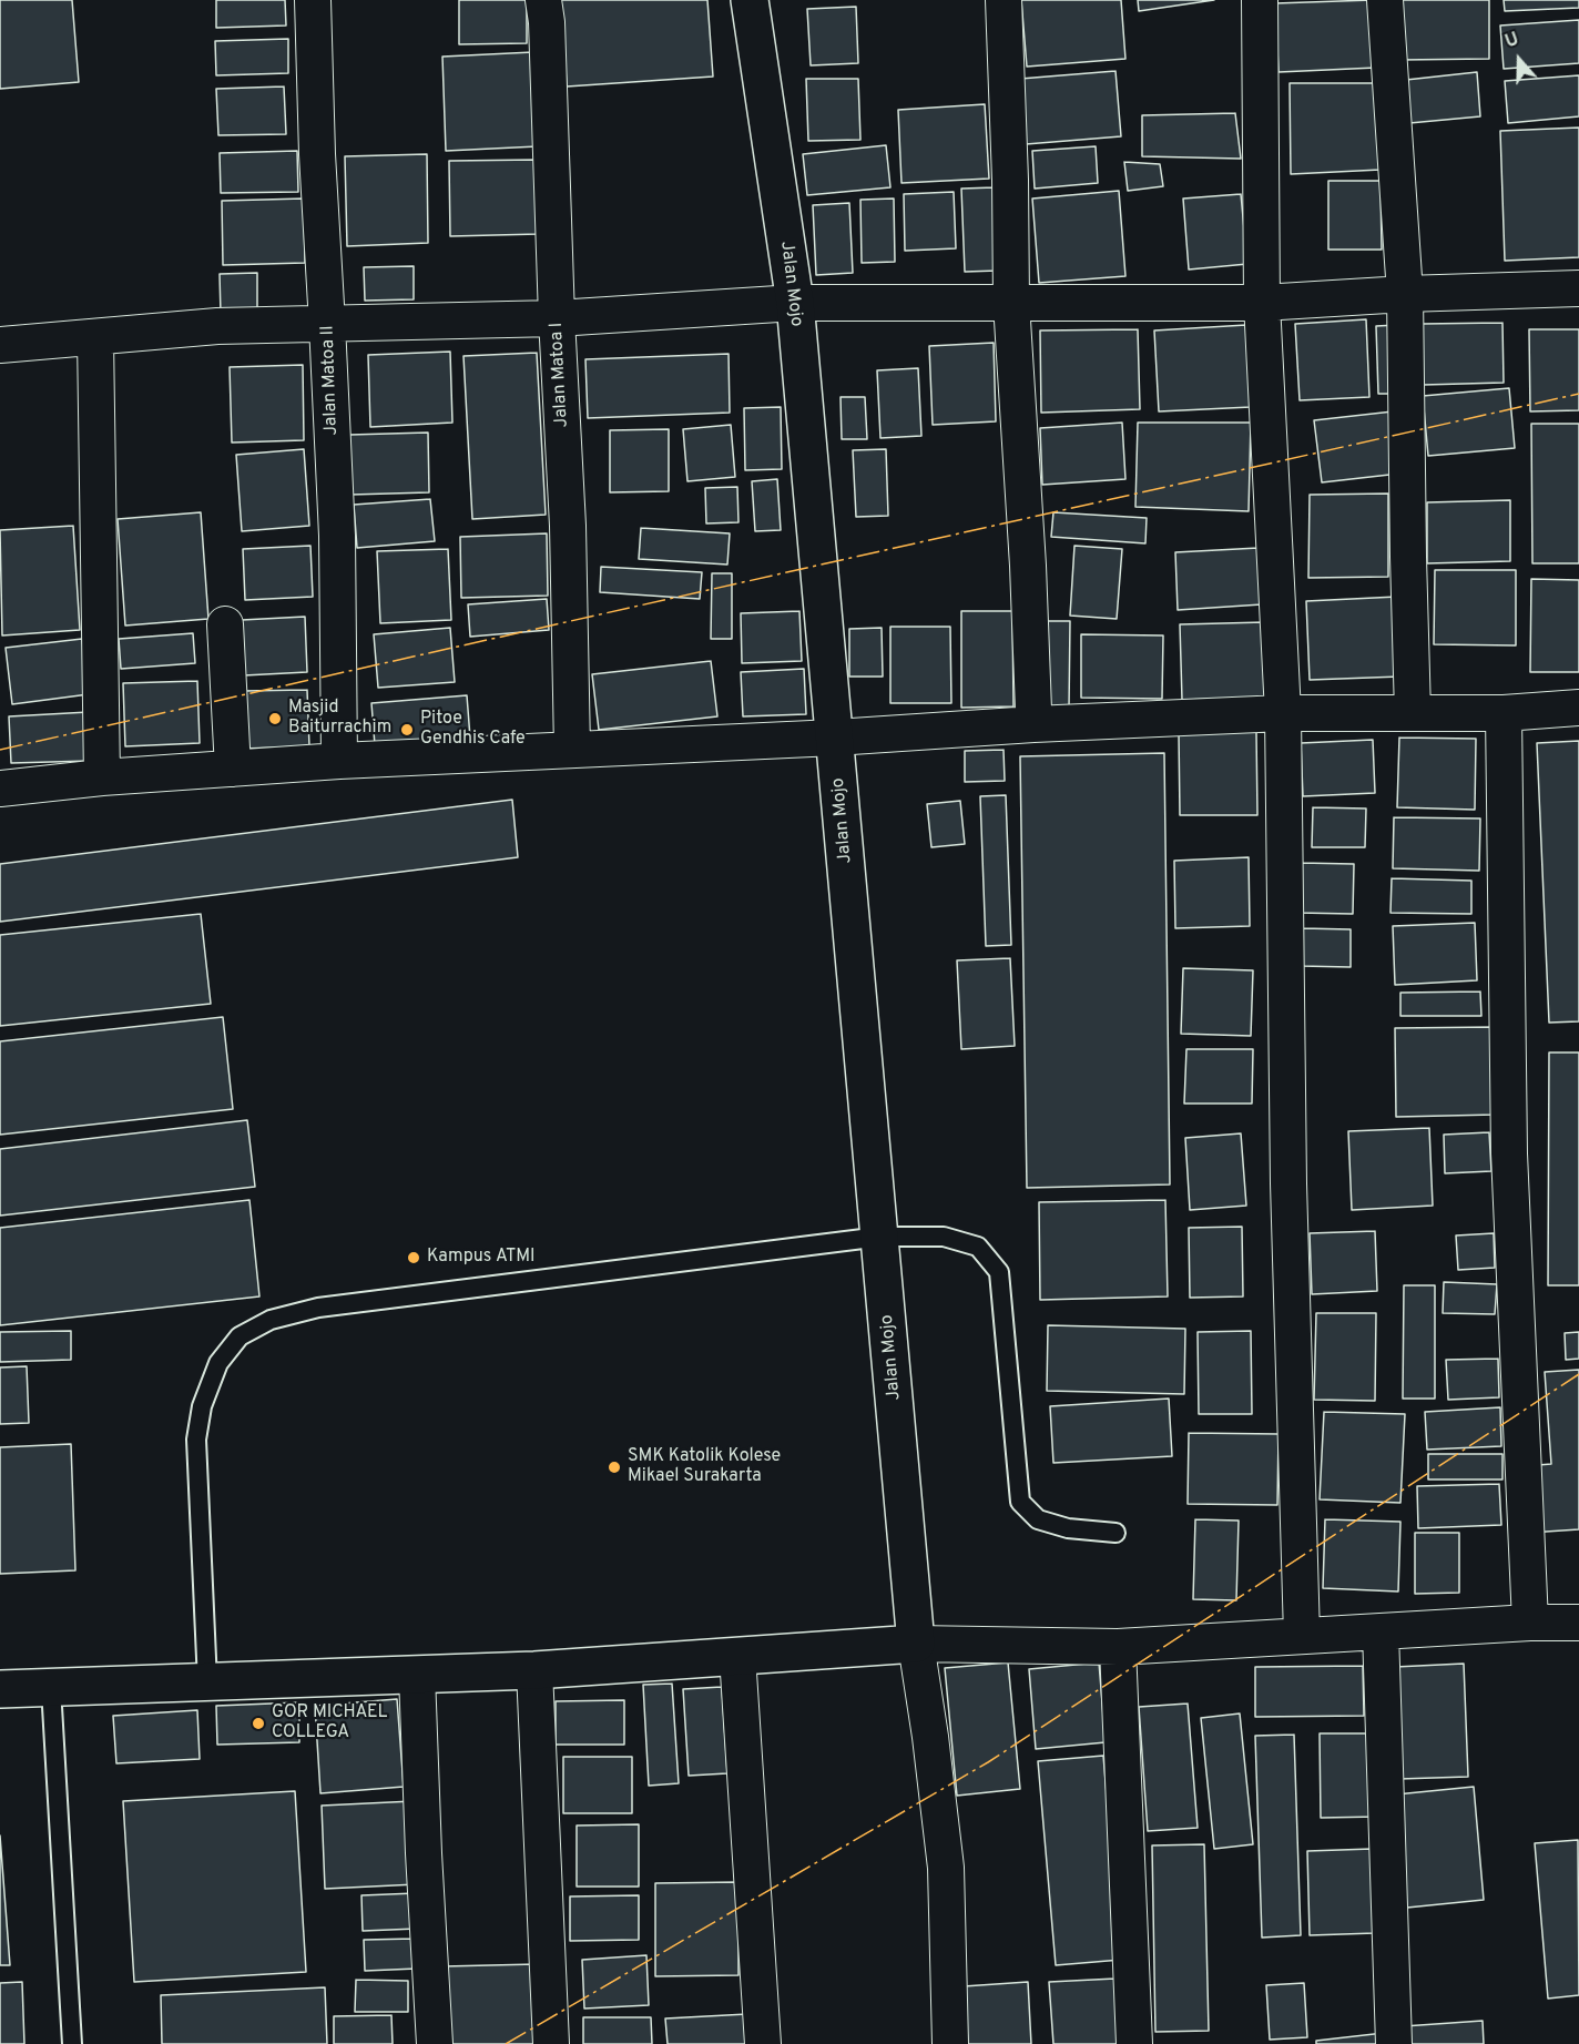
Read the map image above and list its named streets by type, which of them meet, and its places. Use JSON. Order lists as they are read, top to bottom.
{
  "streets": {
    "street": ["Jalan Mojo", "Jalan Matoa I", "Jalan Matoa II"]
  },
  "places": [
    "Masjid Baiturrachim",
    "Pitoe Gendhis Cafe",
    "Kampus ATMI",
    "SMK Katolik Kolese Mikael Surakarta",
    "GOR MICHAEL COLLEGA"
  ],
  "north": "top"
}
